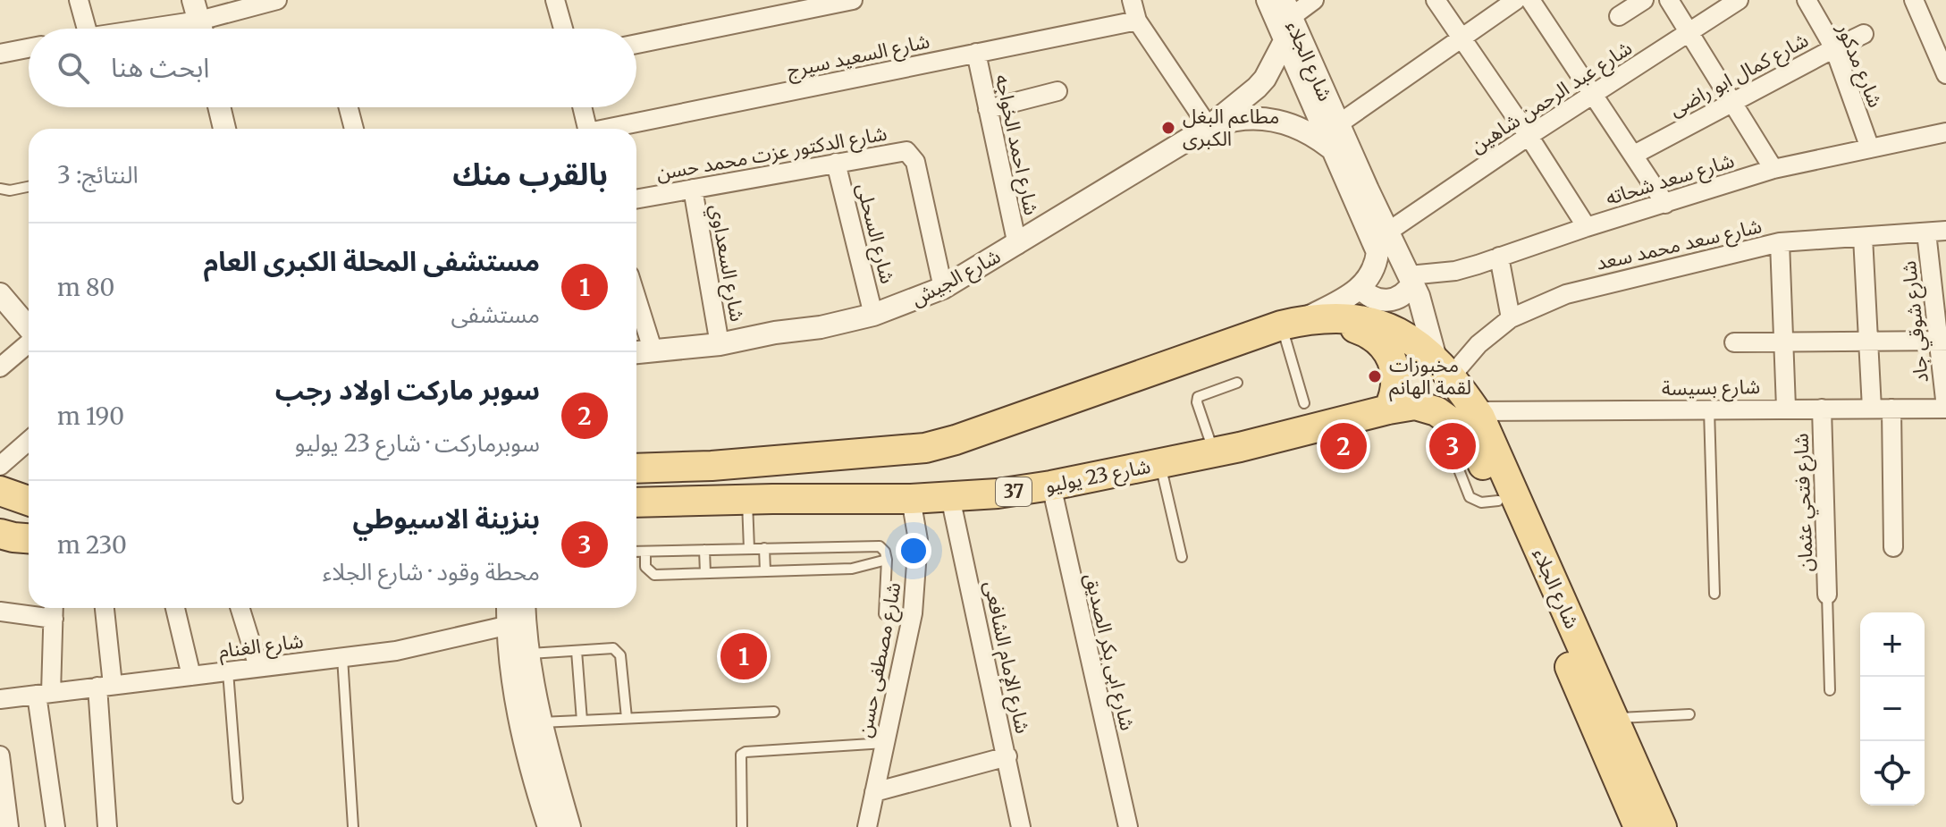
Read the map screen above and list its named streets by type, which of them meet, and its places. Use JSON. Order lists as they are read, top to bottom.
{
  "streets": {
    "main road": ["شارع الجلاء", "شارع 23 يوليو", "37"],
    "street": [
      "شارع السعيد سيرج",
      "شارع مدكور",
      "شارع كمال ابو راضى",
      "شارع عبد الرحمن شاهين",
      "شارع احمد الخواجه",
      "شارع الدكتور عزت محمد حسن",
      "شارع سعد شحاته",
      "شارع السحلى",
      "شارع سعد محمد سعد",
      "شارع السعداوي",
      "شارع الجيش",
      "شارع شوقي جاد",
      "شارع بسيسة",
      "شارع فتحي عثمان",
      "شارع الغنام",
      "شارع ابى بكر الصديق",
      "شارع الإمام الشافعى",
      "شارع مصطفى حسن"
    ]
  },
  "crossings": [
    ["شارع السعيد سيرج", "شارع احمد الخواجه"],
    ["شارع الجلاء", "شارع عبد الرحمن شاهين"],
    ["شارع الجلاء", "شارع سعد شحاته"],
    ["شارع الجلاء", "شارع سعد محمد سعد"],
    ["شارع الجلاء", "شارع الجيش"],
    ["شارع الجلاء", "شارع بسيسة"],
    ["شارع الجلاء", "شارع 23 يوليو"],
    ["شارع الجلاء", "37"],
    ["شارع مدكور", "شارع كمال ابو راضى"],
    ["شارع مدكور", "شارع سعد شحاته"],
    ["شارع احمد الخواجه", "شارع الجيش"],
    ["شارع الدكتور عزت محمد حسن", "شارع السحلى"],
    ["شارع الدكتور عزت محمد حسن", "شارع السعداوي"],
    ["شارع الدكتور عزت محمد حسن", "شارع الجيش"],
    ["شارع السحلى", "شارع الجيش"],
    ["شارع سعد محمد سعد", "شارع شوقي جاد"],
    ["شارع السعداوي", "شارع الجيش"],
    ["شارع شوقي جاد", "شارع بسيسة"],
    ["شارع بسيسة", "شارع فتحي عثمان"],
    ["شارع 23 يوليو", "شارع ابى بكر الصديق"],
    ["شارع 23 يوليو", "شارع الإمام الشافعى"],
    ["شارع 23 يوليو", "شارع مصطفى حسن"]
  ],
  "places": ["مطاعم البغل الكبرى", "مخبوزات لقمة الهانم"],
  "page": {
    "search": "ابحث هنا",
    "heading": ["بالقرب منك", "النتائج: 3"],
    "list": [
      {
        "mark": "1",
        "name": "مستشفى المحلة الكبرى العام",
        "note": "مستشفى",
        "value": "80 m"
      },
      {
        "mark": "2",
        "name": "سوبر ماركت اولاد رجب",
        "note": "سوبرماركت · شارع 23 يوليو",
        "value": "190 m"
      },
      {
        "mark": "3",
        "name": "بنزينة الاسيوطي",
        "note": "محطة وقود · شارع الجلاء",
        "value": "230 m"
      }
    ],
    "pins": ["2", "3", "1"],
    "map_buttons": ["+", "−"]
  }
}
